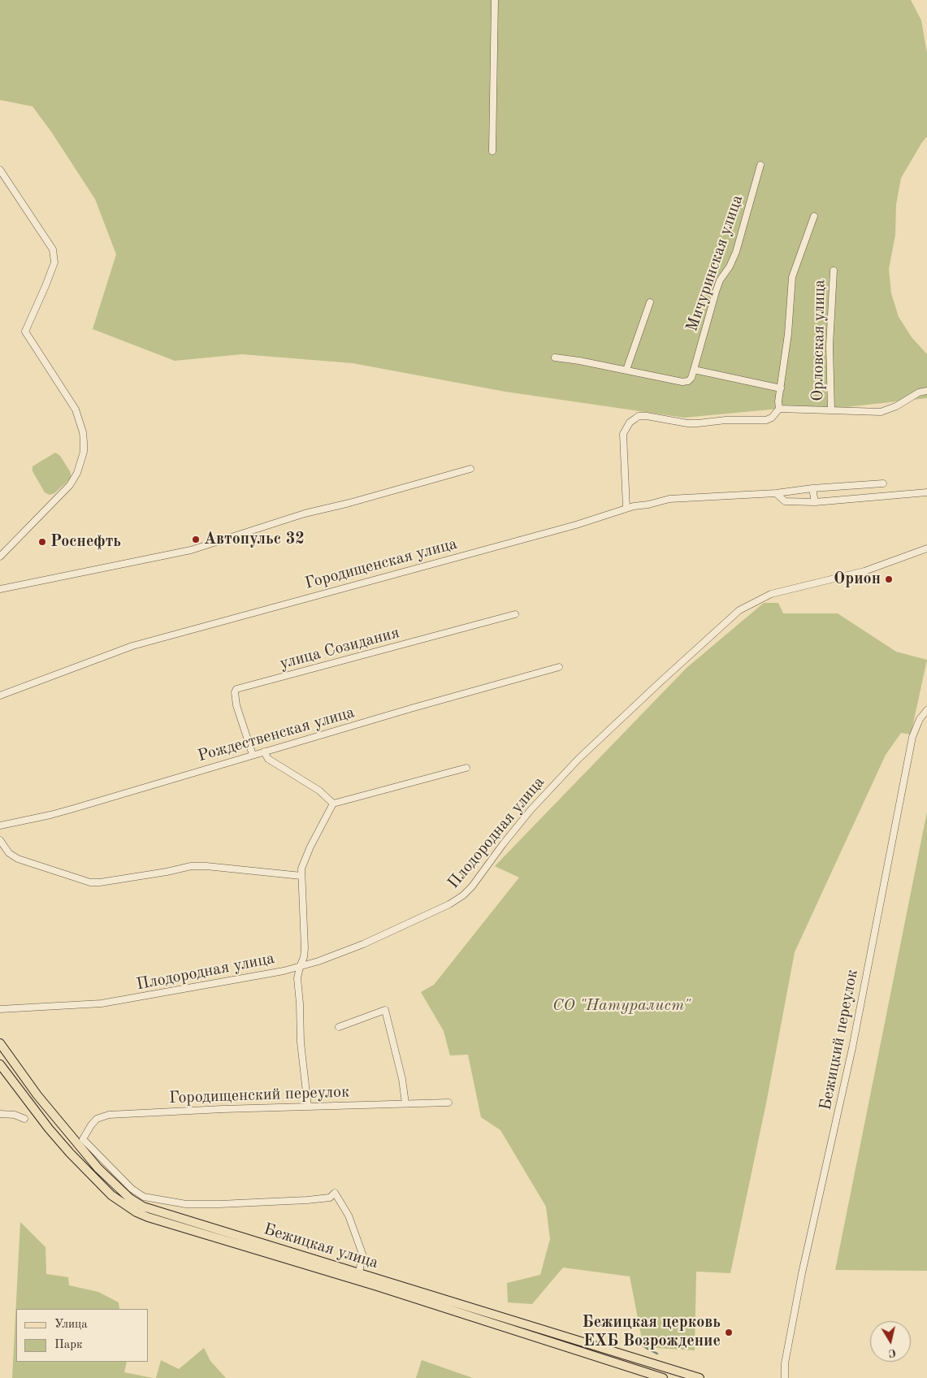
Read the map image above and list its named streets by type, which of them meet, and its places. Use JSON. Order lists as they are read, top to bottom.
{
  "streets": {
    "main road": ["Бежицкая улица"],
    "street": [
      "Мичуринская улица",
      "Орловская улица",
      "Городищенская улица",
      "улица Созидания",
      "Рождественская улица",
      "Плодородная улица",
      "Бежицкий переулок",
      "Городищенский переулок"
    ]
  },
  "crossings": [
    ["улица Созидания", "Рождественская улица"],
    ["Городищенский переулок", "Бежицкая улица"]
  ],
  "parks": ["СО \"Натуралист\""],
  "places": [
    "Автопульс 32",
    "Роснефть",
    "Орион",
    "Бежицкая церковь ЕХБ Возрождение"
  ],
  "legend": ["Улица", "Парк"],
  "north": "bottom"
}
